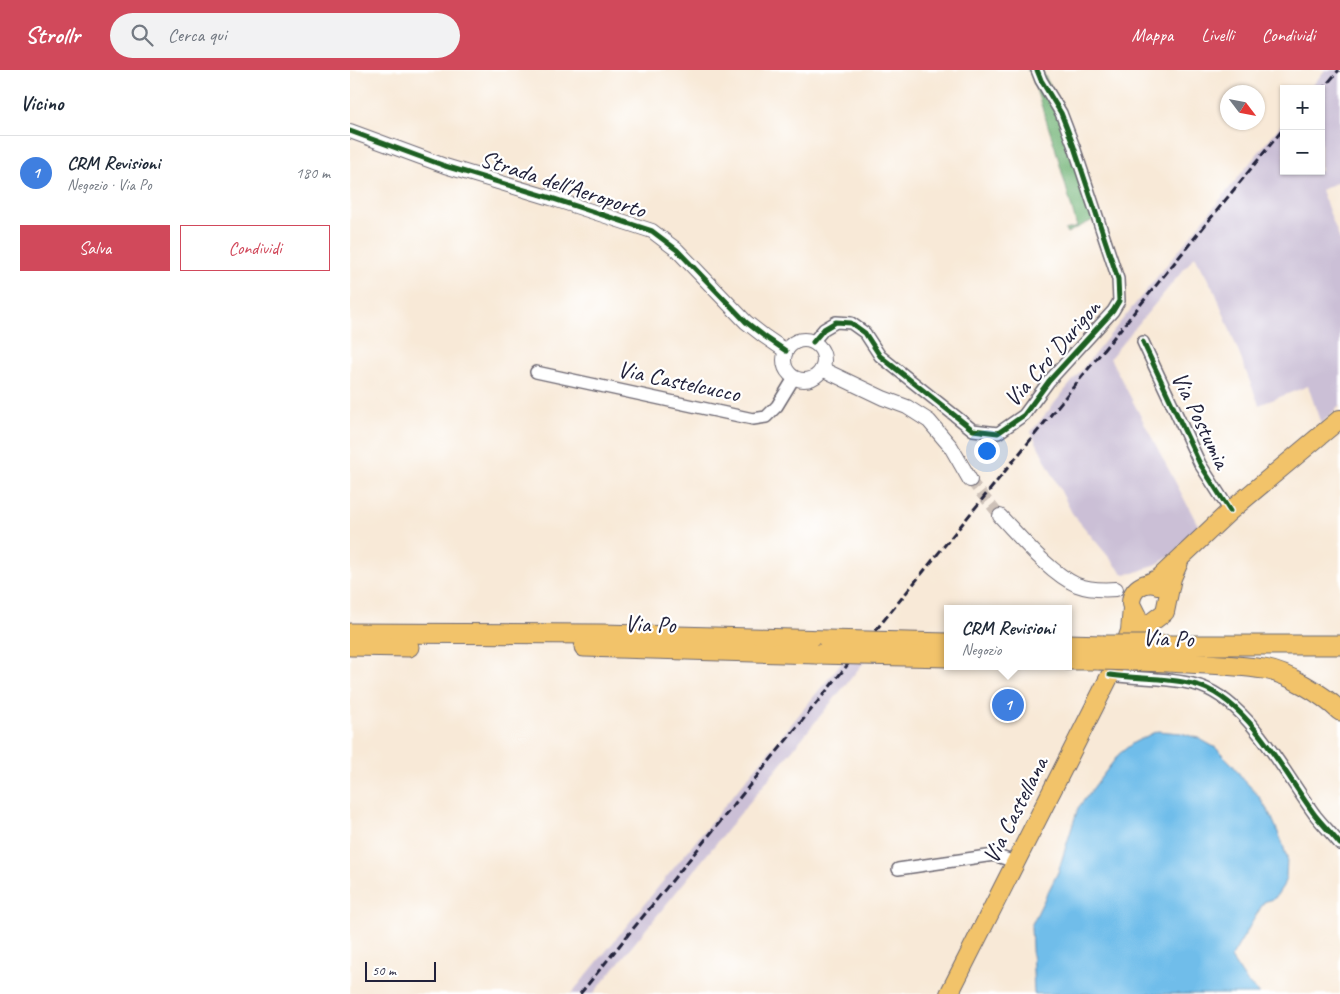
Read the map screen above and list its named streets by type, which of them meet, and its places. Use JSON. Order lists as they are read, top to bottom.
{
  "streets": {
    "highway": ["Via Po"],
    "main road": ["Via Postumia", "Via Castellana"],
    "street": ["Strada dell'Aeroporto", "Via Cro' Durigon", "Via Castelcucco"]
  },
  "crossings": [
    ["Strada dell'Aeroporto", "Via Cro' Durigon"],
    ["Strada dell'Aeroporto", "Via Castelcucco"],
    ["Via Cro' Durigon", "Via Castelcucco"],
    ["Via Po", "Via Castellana"]
  ],
  "scale_bar": "50 m",
  "north": "bottom right",
  "page": {
    "header": "Strollr",
    "search": "Cerca qui",
    "nav": ["Mappa", "Livelli", "Condividi"],
    "heading": "Vicino",
    "map_buttons": ["+", "−"],
    "list": [
      {
        "mark": "1",
        "name": "CRM Revisioni",
        "note": "Negozio · Via Po",
        "value": "180 m"
      }
    ],
    "buttons": ["Salva", "Condividi"],
    "popup": ["CRM Revisioni", "Negozio"],
    "pins": "1",
    "scale": "50 m"
  }
}
